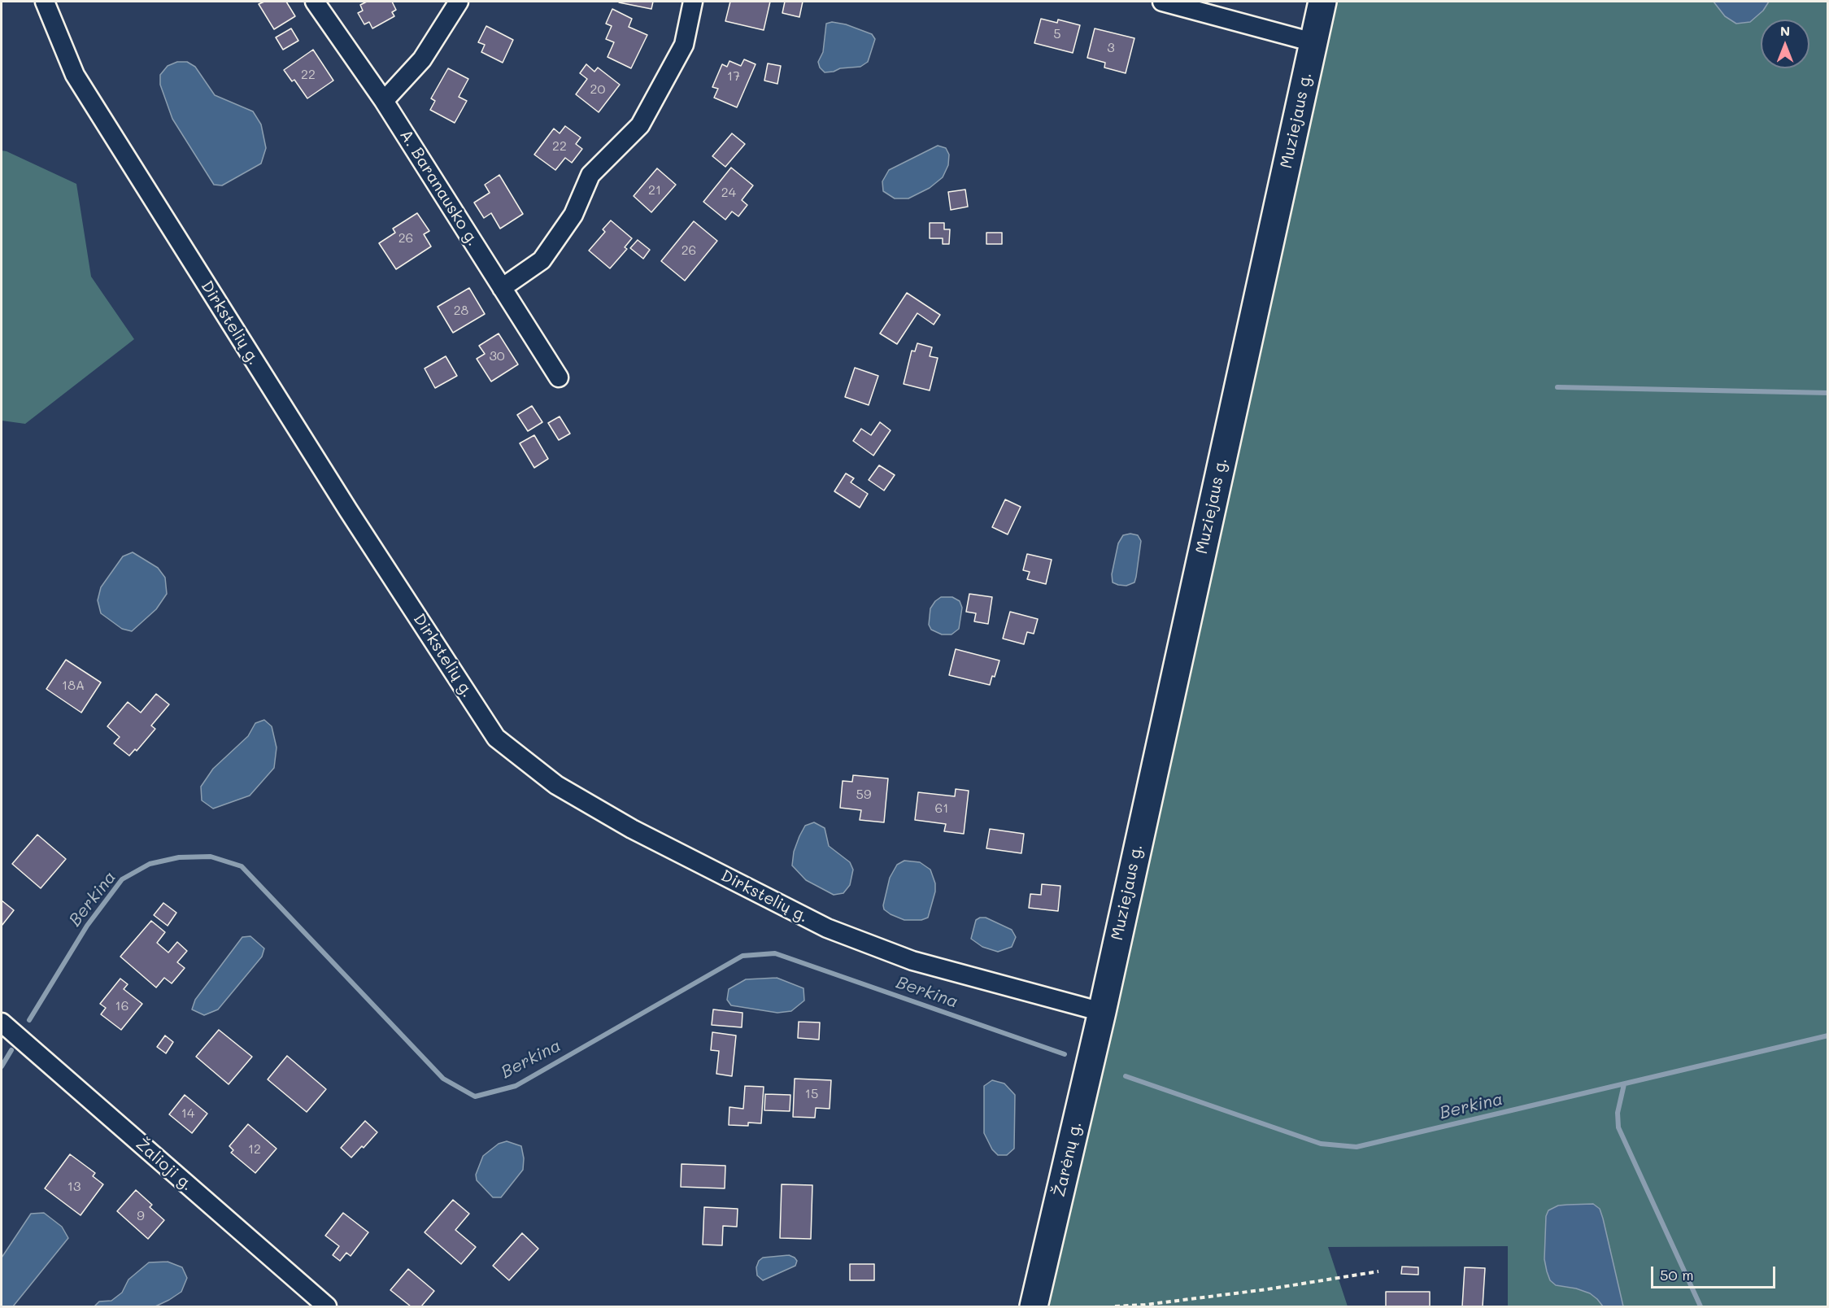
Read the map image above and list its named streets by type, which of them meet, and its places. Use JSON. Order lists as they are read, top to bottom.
{
  "streets": {
    "main road": ["Muziejaus g.", "Žarėnų g."],
    "street": ["A. Baranausko g.", "Dirkstelių g.", "Žalioji g."]
  },
  "crossings": [
    ["Muziejaus g.", "Dirkstelių g."],
    ["Muziejaus g.", "Žarėnų g."],
    ["Dirkstelių g.", "Žarėnų g."]
  ],
  "water": ["Berkina"],
  "house_numbers": [
    "5",
    "3",
    "22",
    "17",
    "20",
    "22",
    "21",
    "24",
    "26",
    "26",
    "28",
    "30",
    "18A",
    "59",
    "61",
    "16",
    "15",
    "14",
    "12",
    "13",
    "9"
  ],
  "scale_bar": "50 m",
  "north": "top"
}
